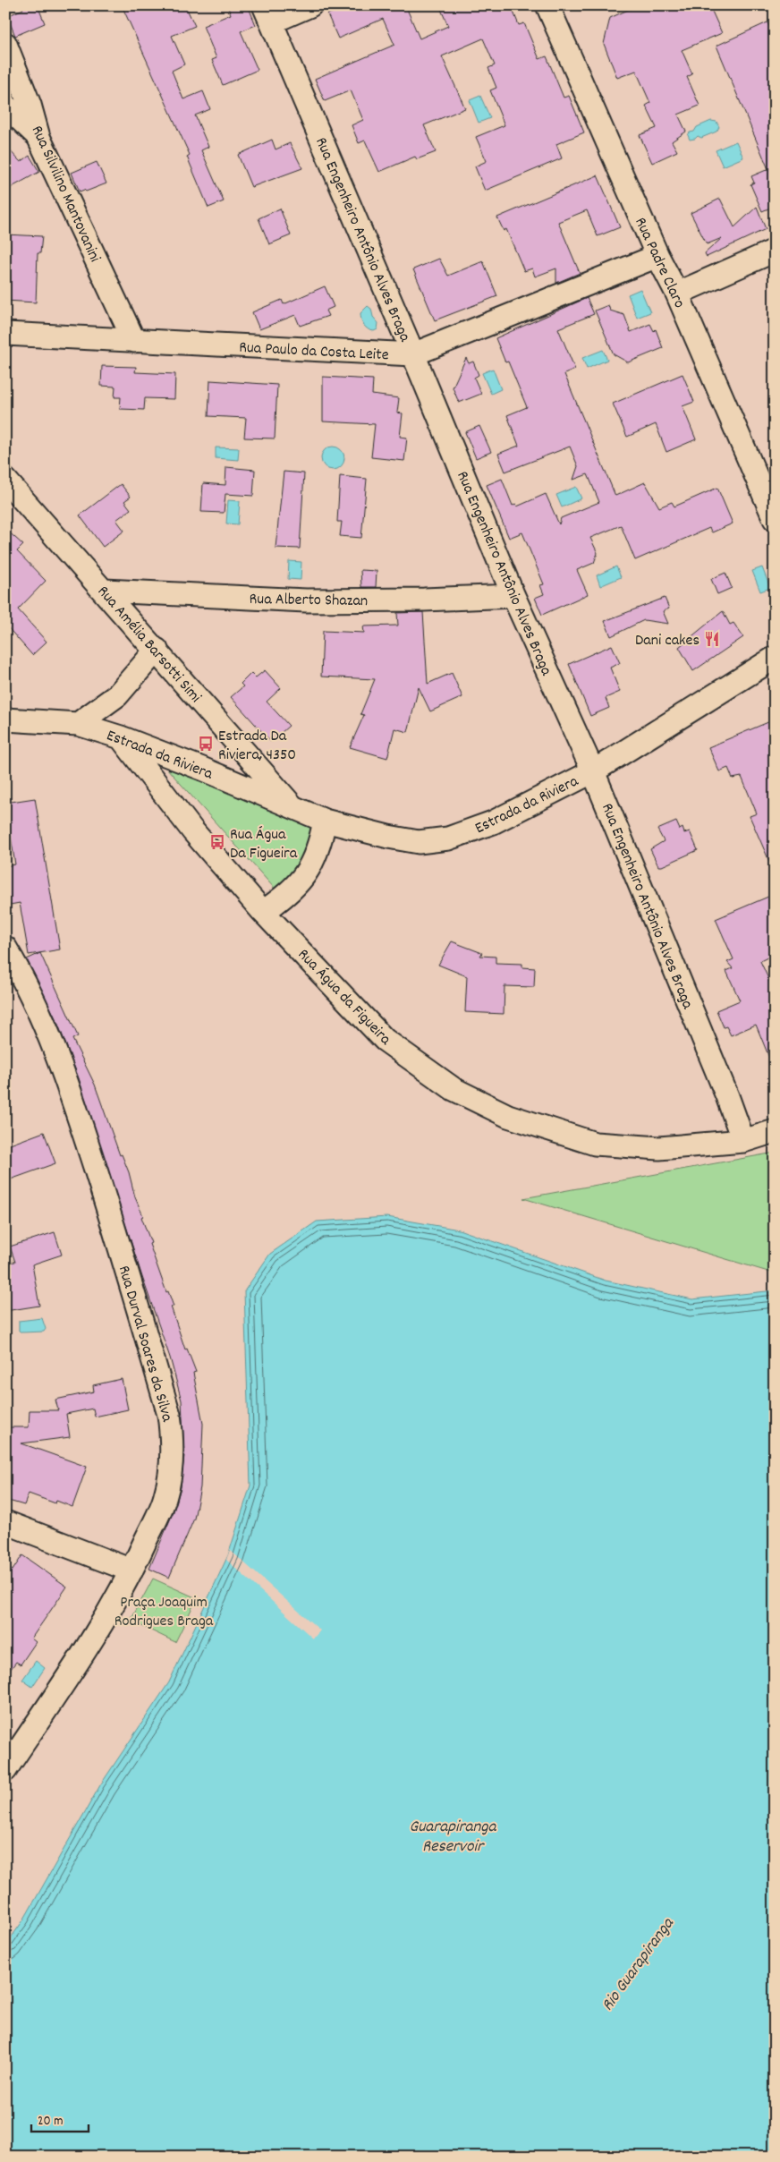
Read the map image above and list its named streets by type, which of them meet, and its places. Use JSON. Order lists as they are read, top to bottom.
{
  "streets": {
    "street": [
      "Rua Silvilino Mantovanini",
      "Rua Engenheiro Antônio Alves Braga",
      "Rua Padre Claro",
      "Rua Paulo da Costa Leite",
      "Rua Alberto Shazan",
      "Rua Amélia Barsotti Simi",
      "Estrada da Riviera",
      "Rua Água da Figueira",
      "Rua Durval Soares da Silva"
    ]
  },
  "crossings": [
    ["Rua Silvilino Mantovanini", "Rua Paulo da Costa Leite"],
    ["Rua Engenheiro Antônio Alves Braga", "Rua Paulo da Costa Leite"],
    ["Rua Engenheiro Antônio Alves Braga", "Rua Alberto Shazan"],
    ["Rua Engenheiro Antônio Alves Braga", "Estrada da Riviera"],
    ["Rua Engenheiro Antônio Alves Braga", "Rua Água da Figueira"],
    ["Rua Padre Claro", "Rua Paulo da Costa Leite"],
    ["Rua Alberto Shazan", "Rua Amélia Barsotti Simi"],
    ["Rua Amélia Barsotti Simi", "Estrada da Riviera"],
    ["Estrada da Riviera", "Rua Água da Figueira"]
  ],
  "water": ["Guarapiranga Reservoir", "Rio Guarapiranga"],
  "parks": ["Praça Joaquim Rodrigues Braga"],
  "places": {
    "restaurant": ["Dani cakes"],
    "bus stop": ["Estrada Da Riviera, 4350", "Rua Água Da Figueira"]
  },
  "scale_bar": "20 m"
}
